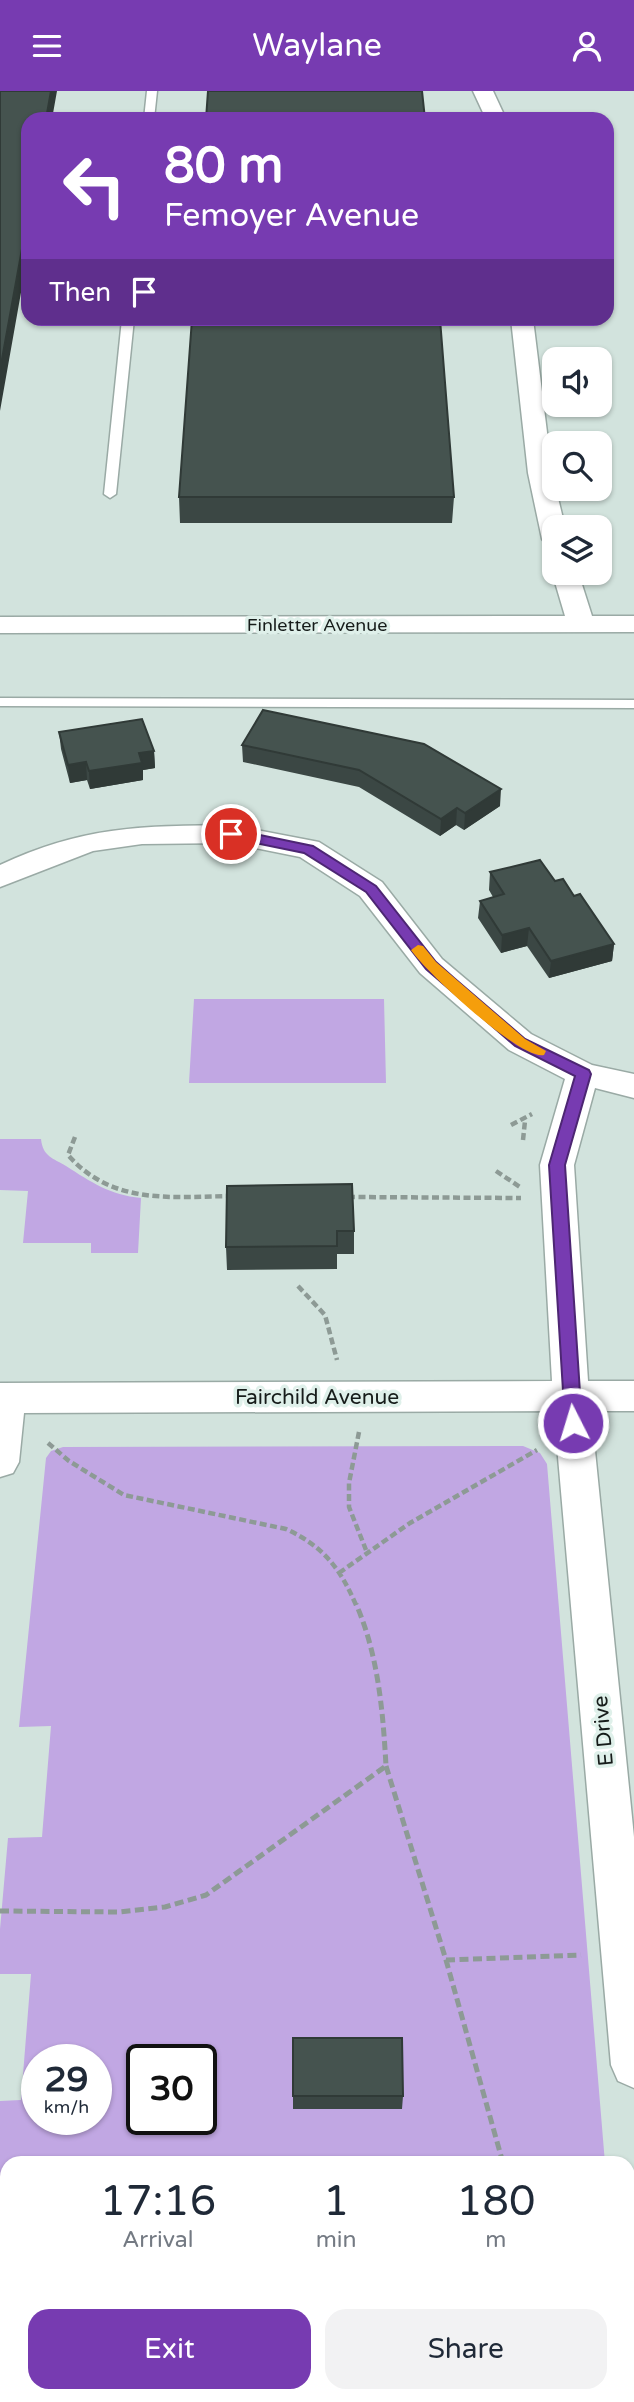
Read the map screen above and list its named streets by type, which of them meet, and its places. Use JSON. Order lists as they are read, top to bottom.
{
  "streets": {
    "street": ["Finletter Avenue", "Fairchild Avenue", "E Drive"]
  },
  "crossings": [
    ["Fairchild Avenue", "E Drive"]
  ],
  "page": {
    "header": "Waylane",
    "turn": ["80 m", "Femoyer Avenue"],
    "then": "Then",
    "speed": "29 km/h",
    "limit": "30",
    "eta": [
      "17:16",
      "Arrival",
      "1",
      "min",
      "180",
      "m"
    ],
    "buttons": ["Exit", "Share"]
  }
}
